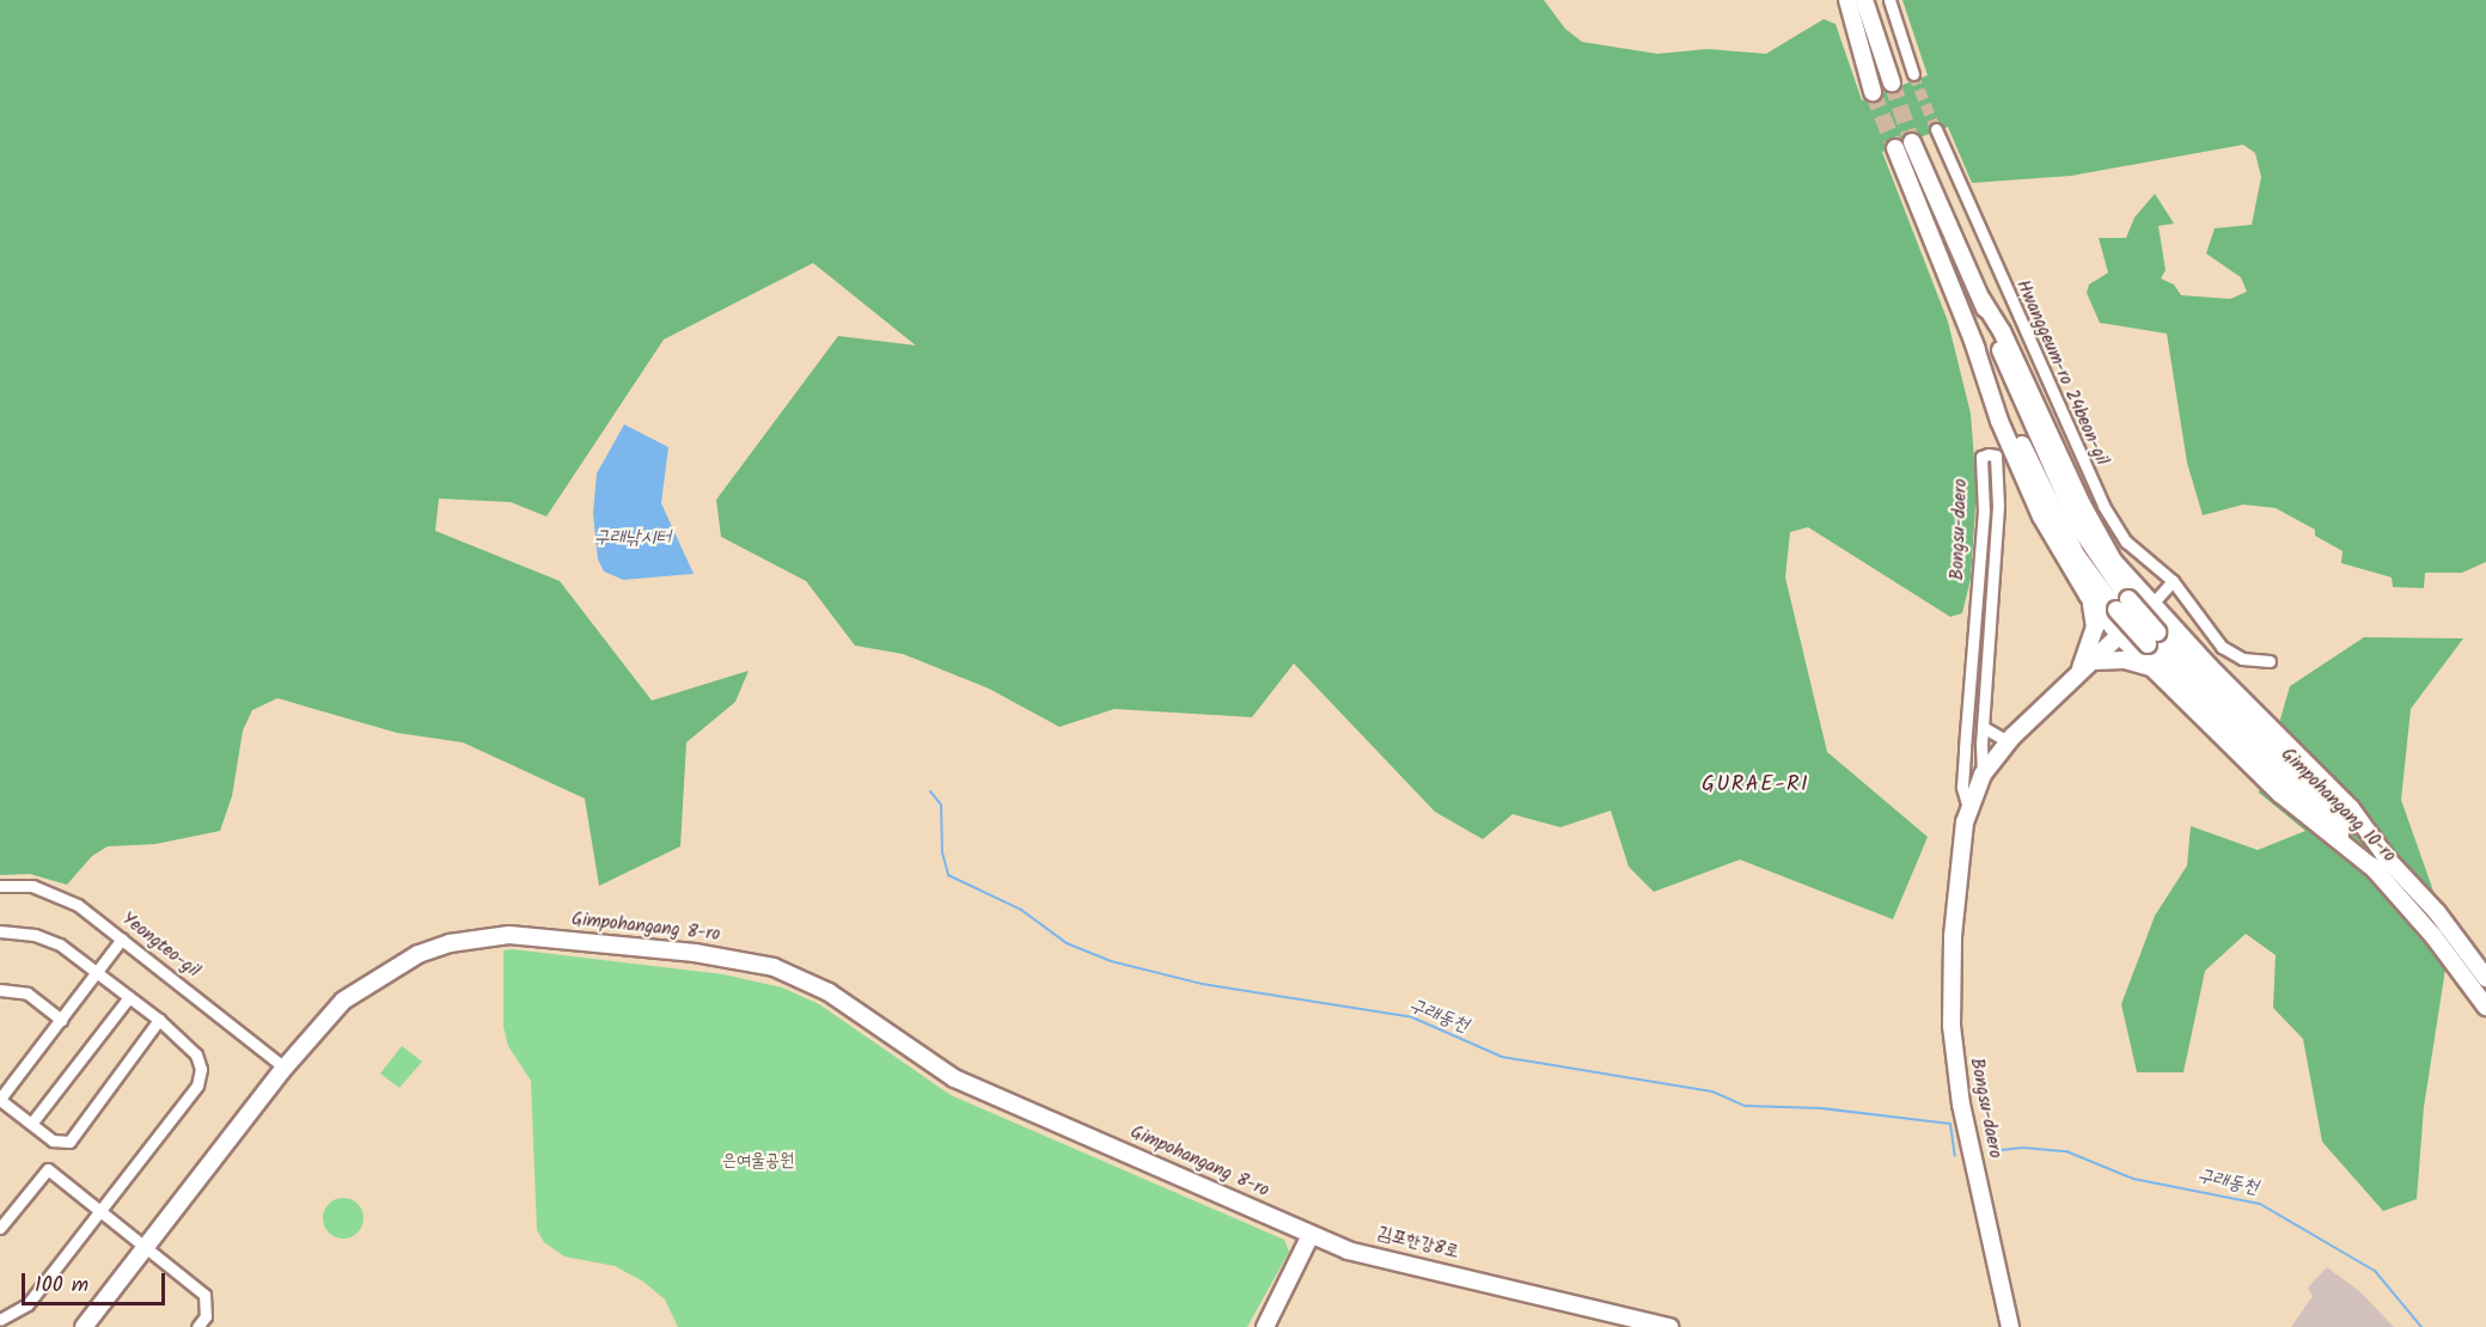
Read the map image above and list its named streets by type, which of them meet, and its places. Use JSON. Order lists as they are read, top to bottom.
{
  "streets": {
    "street": [
      "Hwanggeum-ro 24beon-gil",
      "Bongsu-daero",
      "Gimpohangang 10-ro",
      "Gimpohangang 8-ro",
      "Yeongteo-gil"
    ]
  },
  "crossings": [
    ["Gimpohangang 8-ro", "Yeongteo-gil"]
  ],
  "districts": ["GURAE-RI"],
  "water": ["구래낚시터", "구래동천"],
  "parks": ["은여울공원"],
  "scale_bar": "100 m"
}
